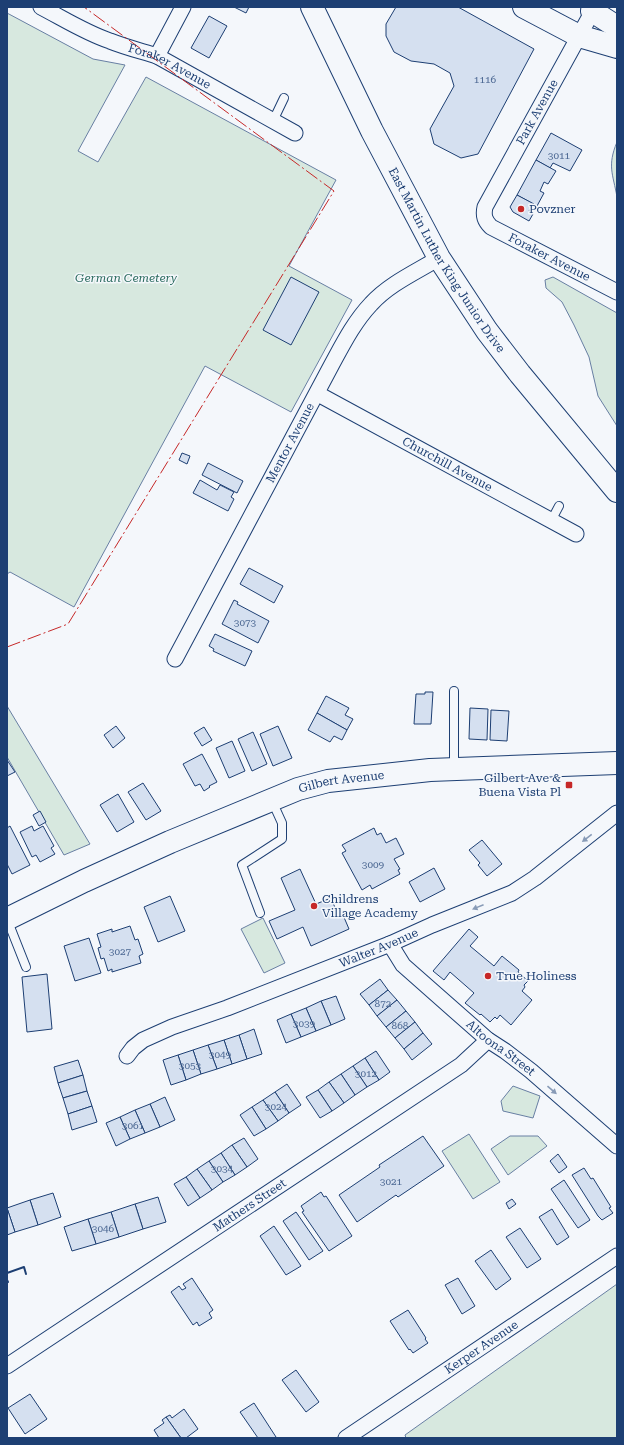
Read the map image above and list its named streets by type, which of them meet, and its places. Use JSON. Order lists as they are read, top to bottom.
{
  "streets": {
    "main road": ["East Martin Luther King Junior Drive", "Gilbert Avenue"],
    "street": [
      "Foraker Avenue",
      "Park Avenue",
      "Mentor Avenue",
      "Churchill Avenue",
      "Walter Avenue",
      "Altoona Street",
      "Mathers Street",
      "Kerper Avenue"
    ]
  },
  "crossings": [
    ["Foraker Avenue", "Park Avenue"],
    ["East Martin Luther King Junior Drive", "Mentor Avenue"],
    ["Mentor Avenue", "Churchill Avenue"],
    ["Walter Avenue", "Altoona Street"],
    ["Altoona Street", "Mathers Street"]
  ],
  "one_way": ["Walter Avenue", "Altoona Street"],
  "parks": ["German Cemetery"],
  "places": {
    "other": ["Povzner", "Childrens Village Academy", "True Holiness"],
    "transit": ["Gilbert Ave & Buena Vista Pl"]
  },
  "house_numbers": [
    "1116",
    "3011",
    "3073",
    "3009",
    "3027",
    "872",
    "3039",
    "868",
    "3049",
    "3053",
    "3012",
    "3024",
    "3061",
    "3034",
    "3021",
    "3046"
  ]
}
